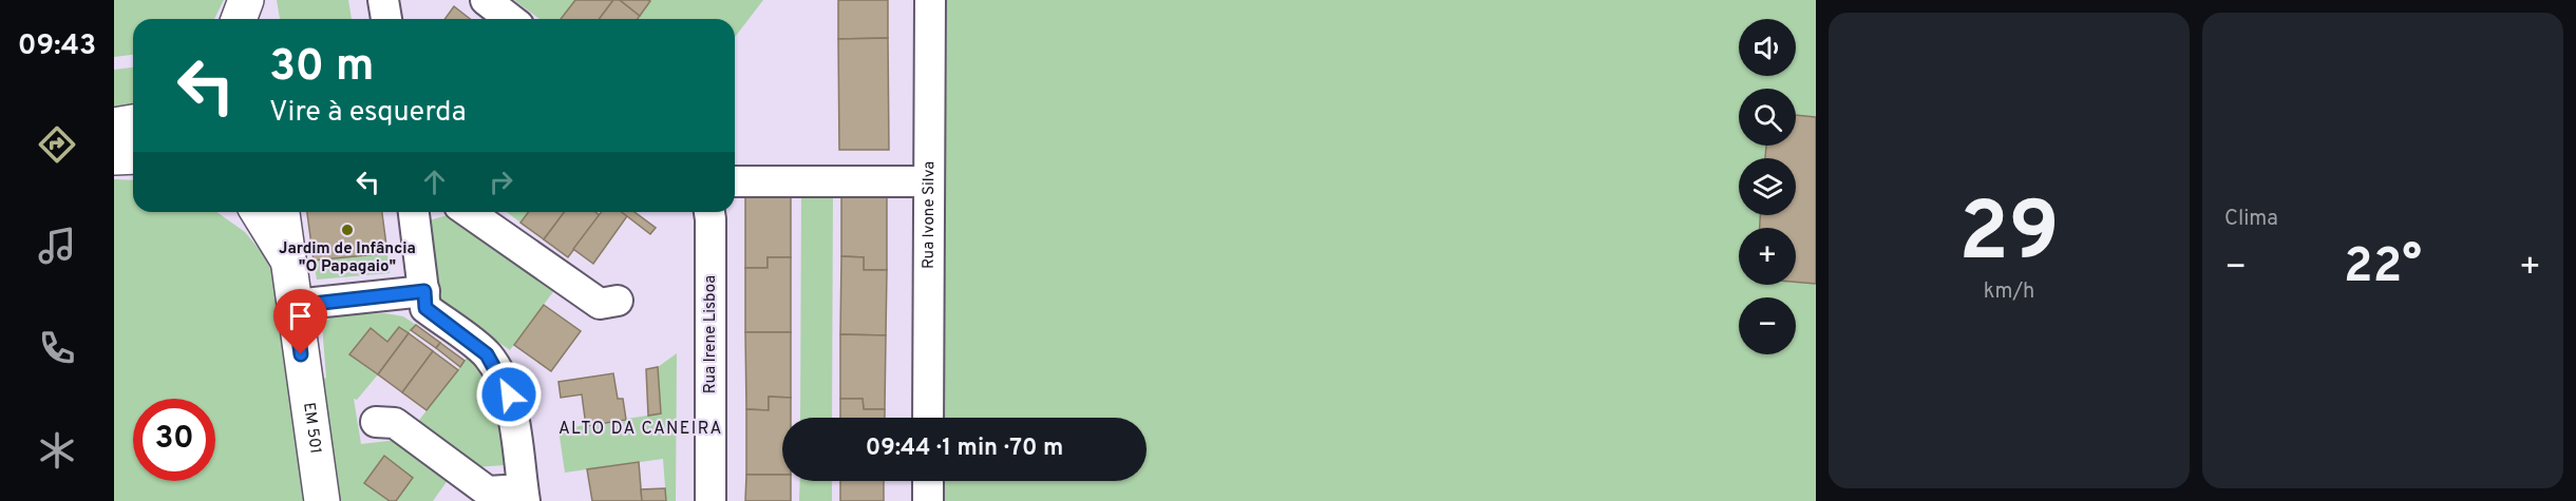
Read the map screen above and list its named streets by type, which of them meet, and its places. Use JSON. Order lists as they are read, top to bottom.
{
  "streets": {
    "main road": ["EM 501"],
    "street": ["Rua Ivone Silva", "Rua Irene Lisboa"]
  },
  "districts": ["ALTO DA CANEIRA"],
  "places": ["Jardim de Infância \"O Papagaio\""],
  "page": {
    "tabs": "09:43",
    "tile": [
      ["29", "km/h"],
      "Clima"
    ],
    "map_buttons": ["+", "−"],
    "turn": ["30 m", "Vire à esquerda"],
    "heat": ["−", "22°", "+"],
    "limit": "30",
    "trip": "09:44 · 1 min · 70 m"
  }
}
